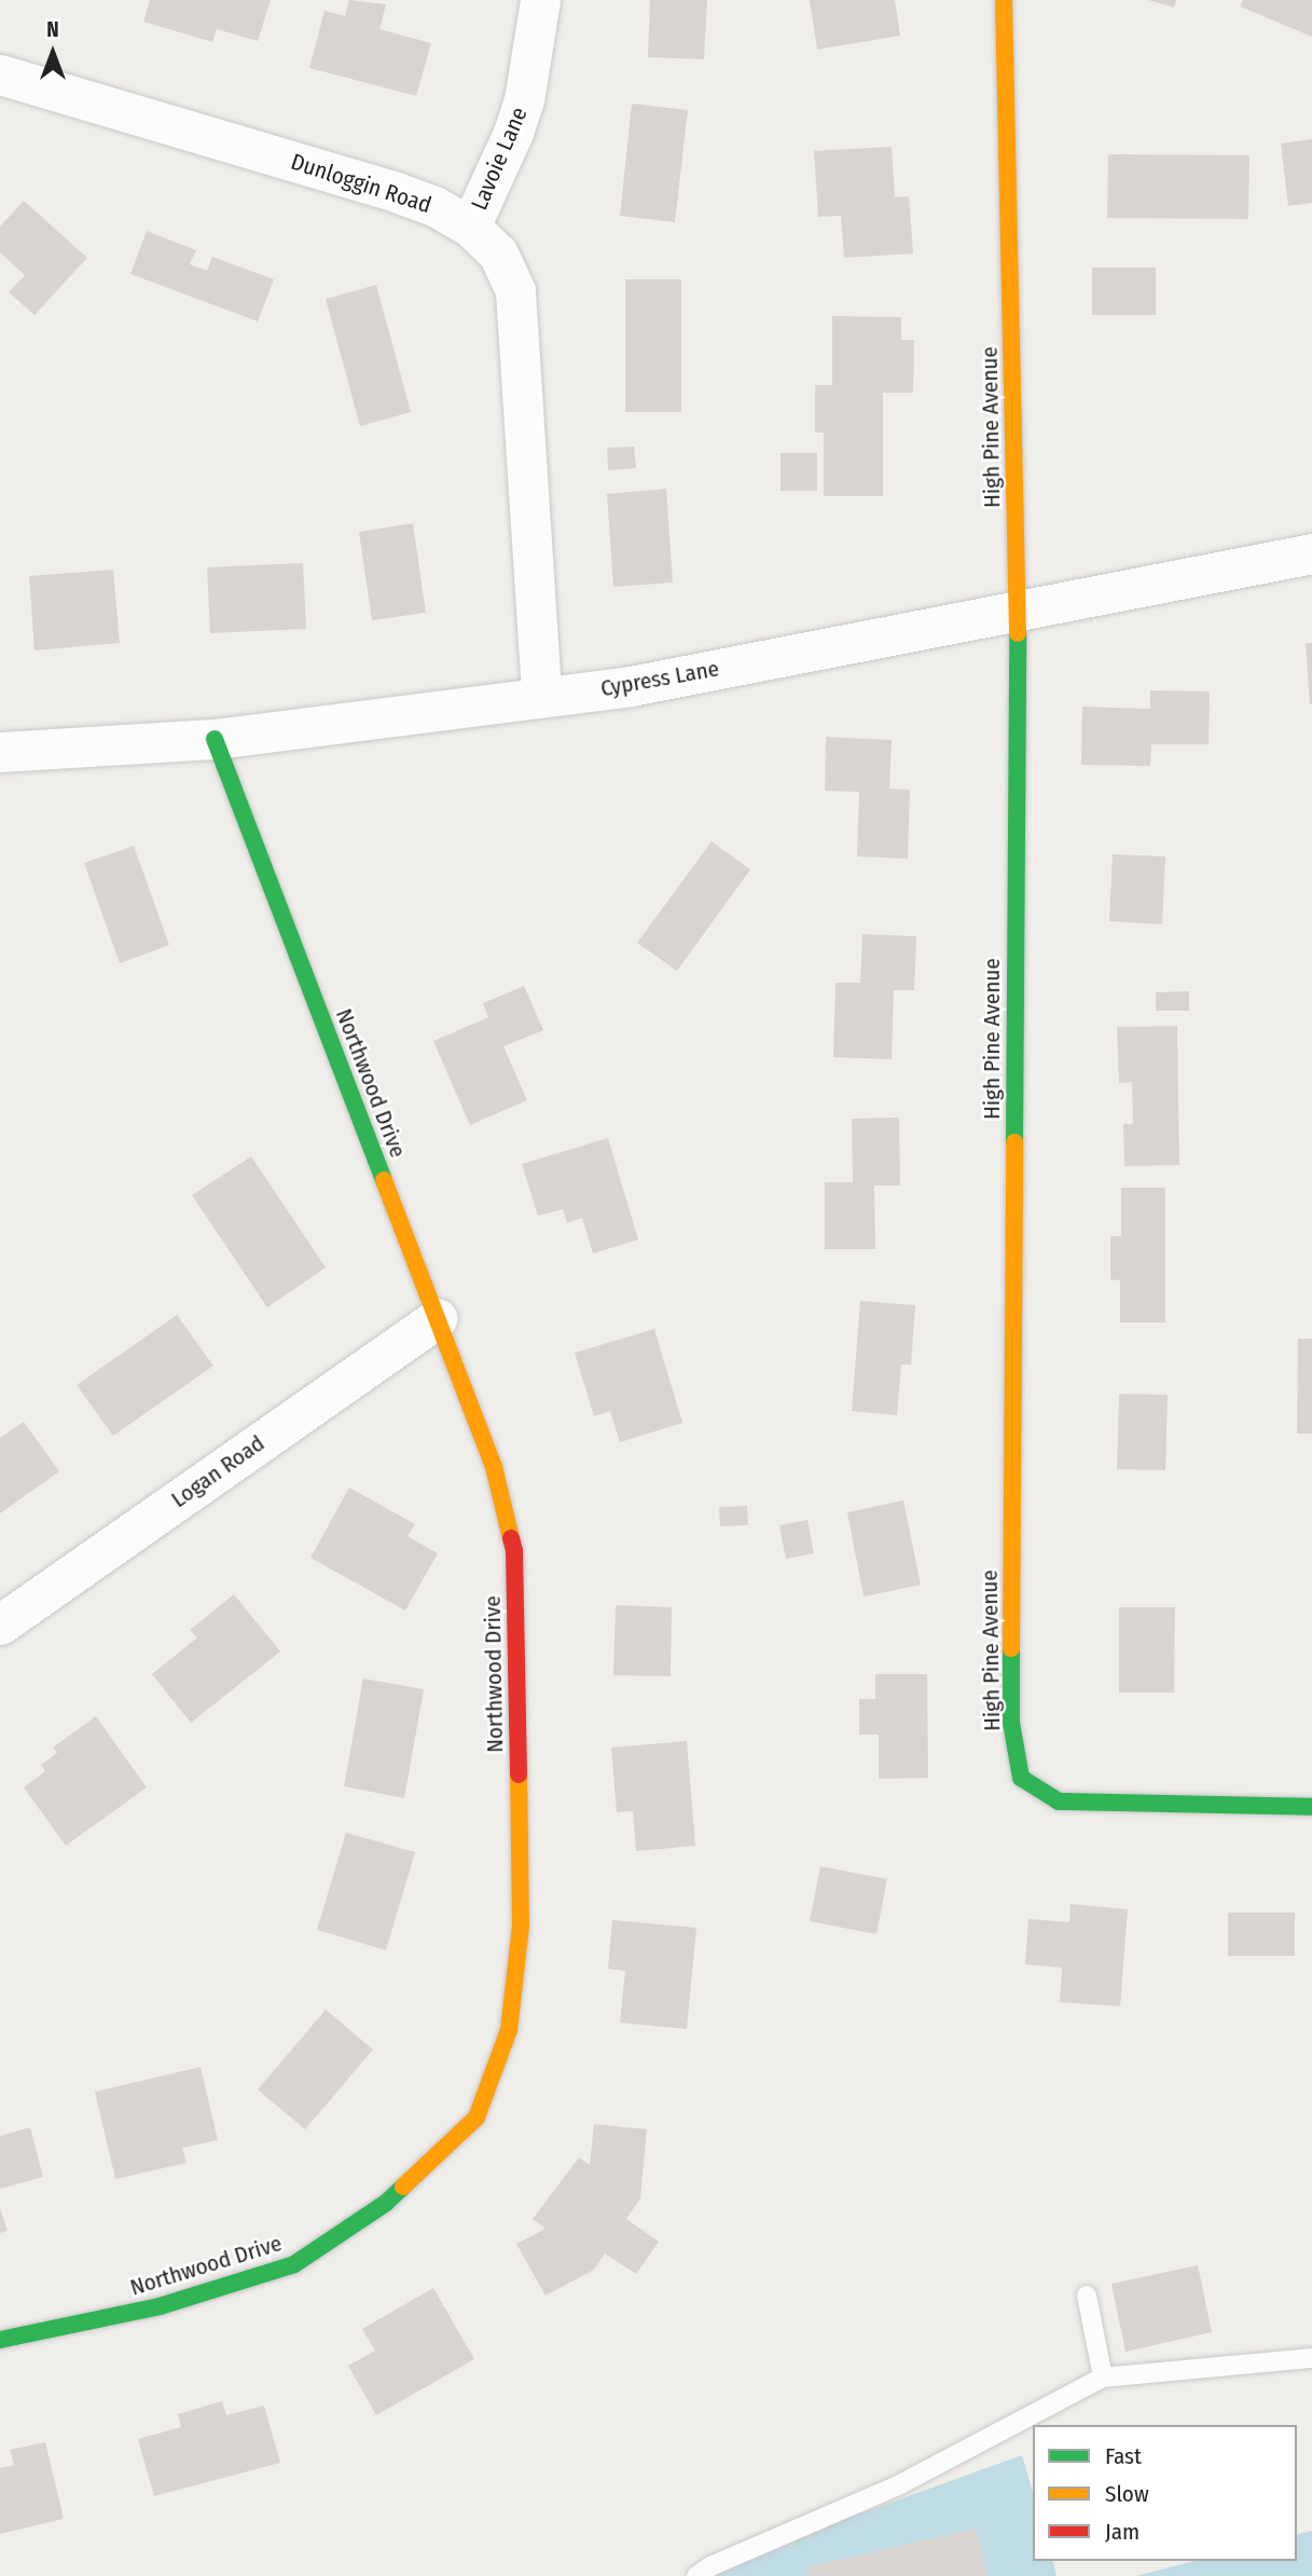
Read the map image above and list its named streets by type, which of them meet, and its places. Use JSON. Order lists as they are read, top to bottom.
{
  "streets": {
    "street": [
      "Lavoie Lane",
      "Dunloggin Road",
      "High Pine Avenue",
      "Cypress Lane",
      "Northwood Drive",
      "Logan Road"
    ]
  },
  "crossings": [
    ["Lavoie Lane", "Dunloggin Road"],
    ["Dunloggin Road", "Cypress Lane"],
    ["High Pine Avenue", "Cypress Lane"],
    ["Cypress Lane", "Northwood Drive"],
    ["Northwood Drive", "Logan Road"]
  ],
  "legend": ["Fast", "Slow", "Jam"],
  "north": "top"
}
